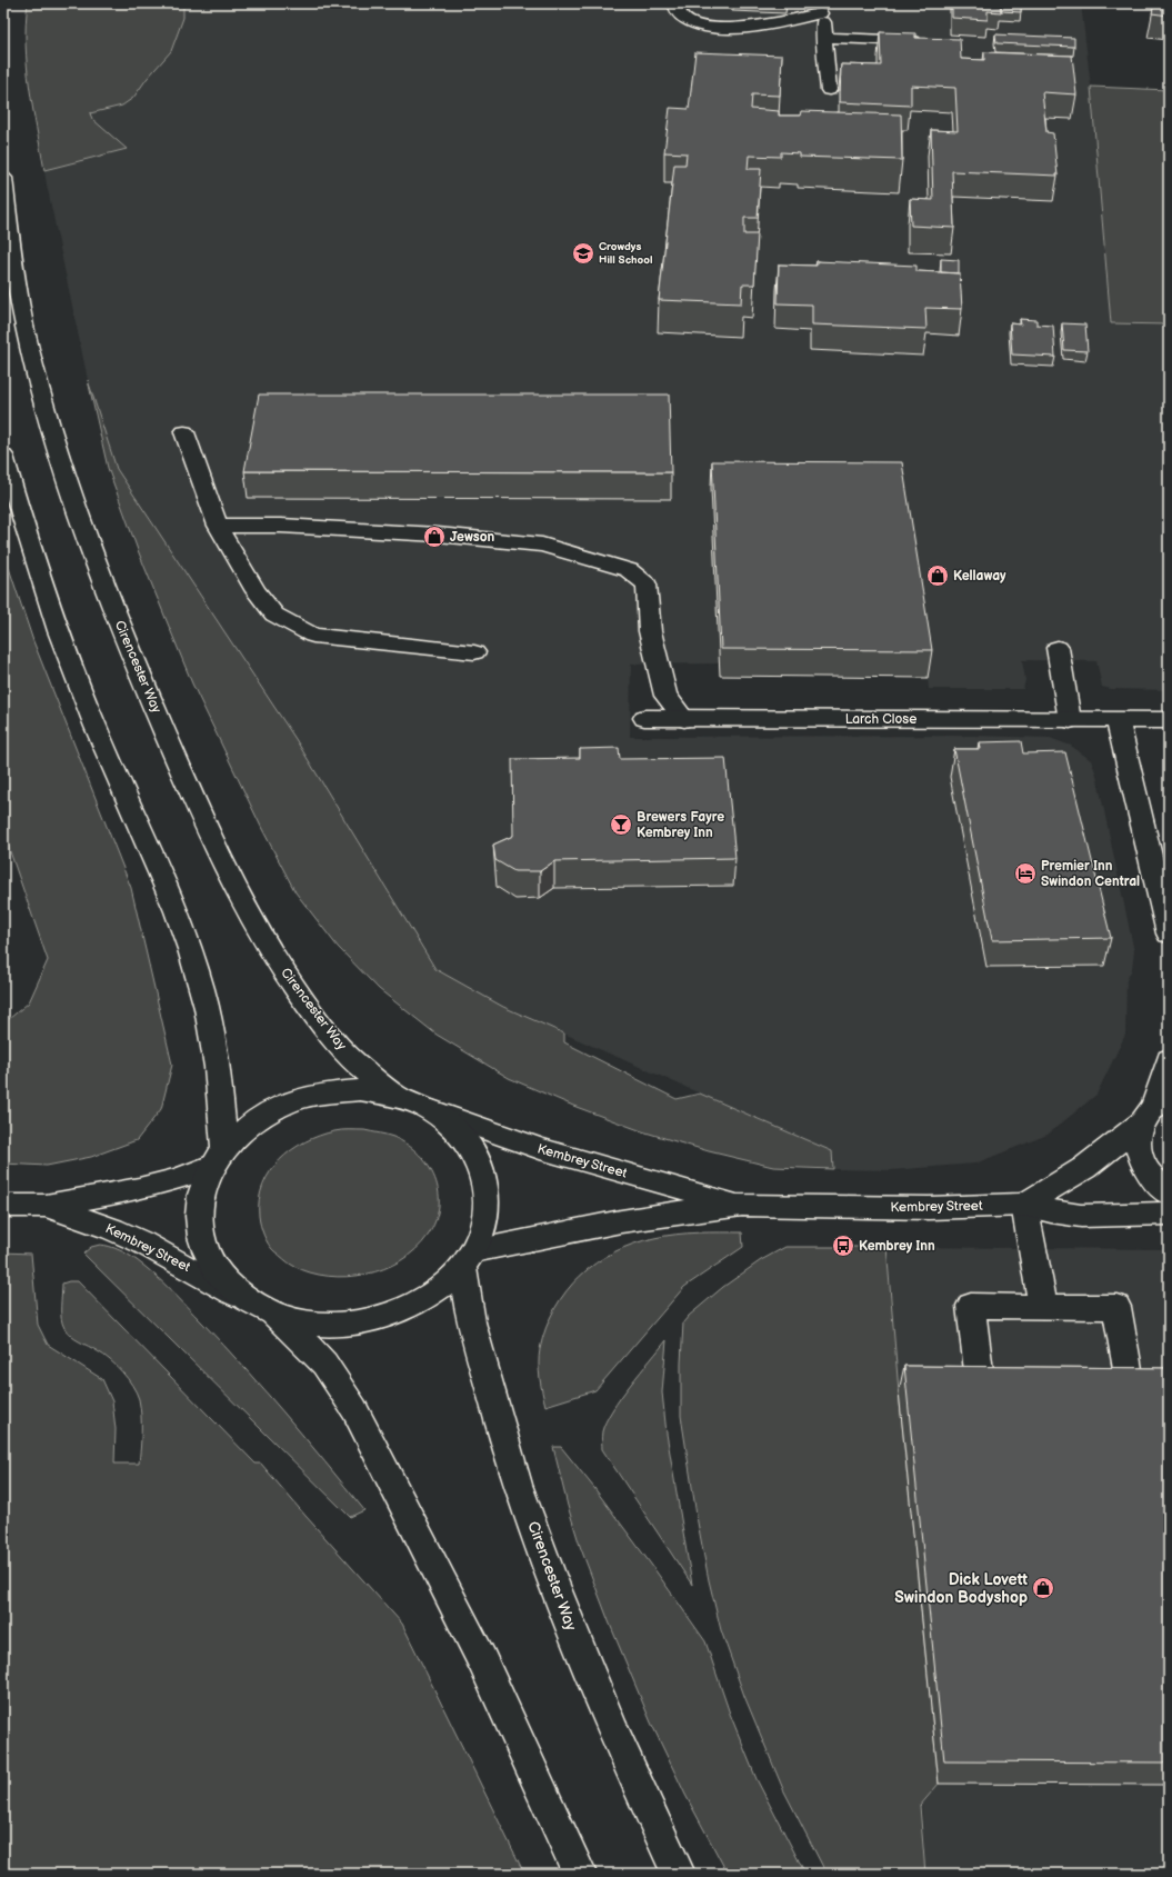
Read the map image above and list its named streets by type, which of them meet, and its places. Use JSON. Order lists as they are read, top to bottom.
{
  "streets": {
    "main road": ["Cirencester Way", "Larch Close", "Kembrey Street"]
  },
  "crossings": [
    ["Cirencester Way", "Kembrey Street"]
  ],
  "places": {
    "school or university": ["Crowdys Hill School"],
    "shop": ["Jewson", "Kellaway", "Dick Lovett Swindon Bodyshop"],
    "bar": ["Brewers Fayre Kembrey Inn"],
    "hotel": ["Premier Inn Swindon Central"],
    "bus stop": ["Kembrey Inn"]
  }
}
